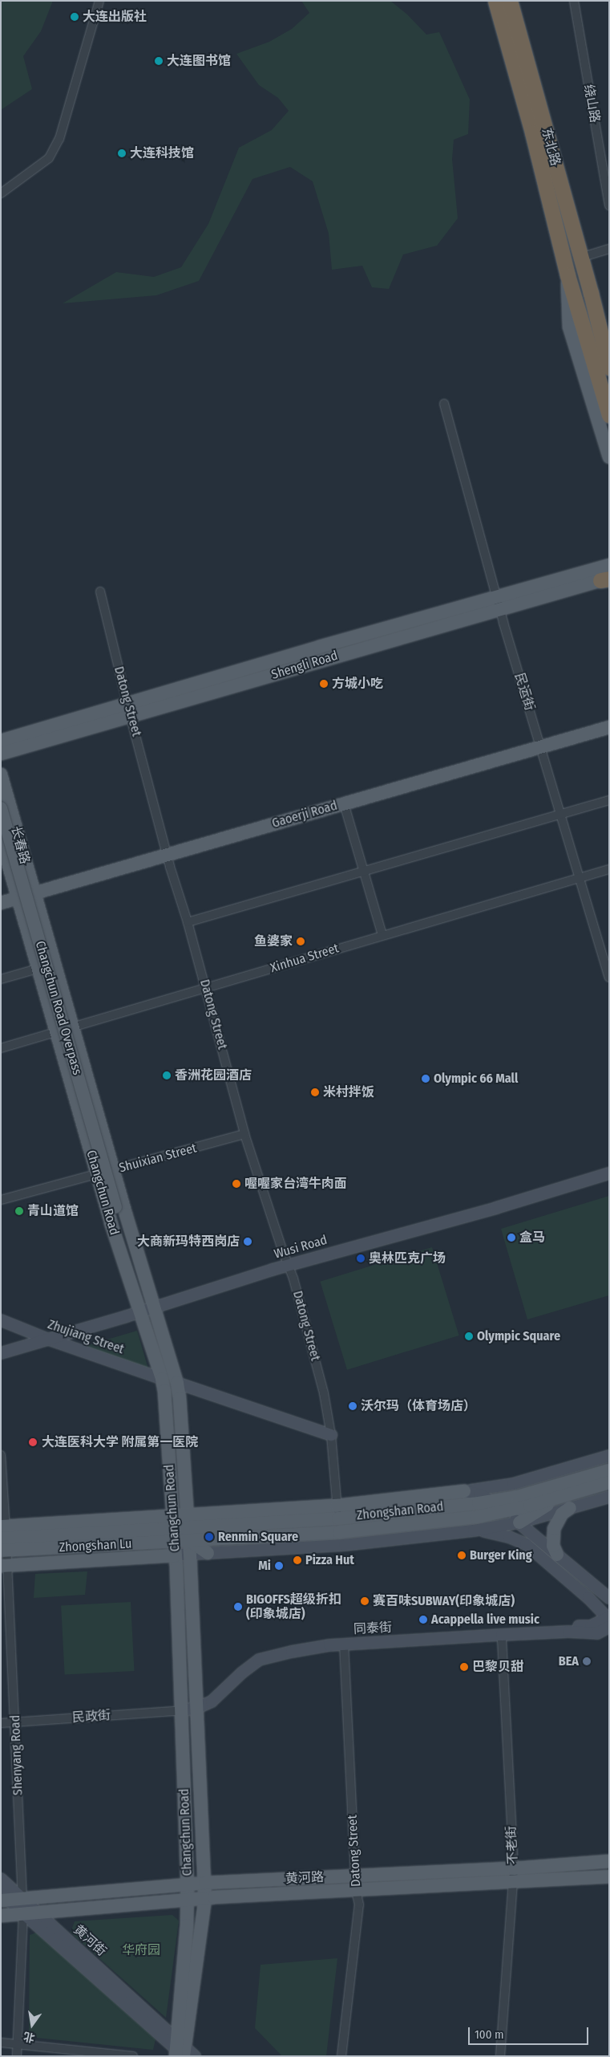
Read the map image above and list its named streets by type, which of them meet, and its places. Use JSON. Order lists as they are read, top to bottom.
{
  "streets": {
    "highway": ["东北路"],
    "main road": [
      "Shengli Road",
      "Gaoerji Road",
      "长春路",
      "Changchun Road Overpass",
      "Changchun Road",
      "Wusi Road",
      "Zhujiang Street",
      "Zhongshan Road",
      "Zhongshan Lu",
      "同泰街",
      "黄河路",
      "黄河街"
    ],
    "street": [
      "绕山路",
      "民运街",
      "Datong Street",
      "Xinhua Street",
      "Shuixian Street",
      "民政街",
      "Shenyang Road",
      "不老街"
    ]
  },
  "crossings": [
    ["Shengli Road", "民运街"],
    ["Shengli Road", "Datong Street"],
    ["民运街", "Gaoerji Road"],
    ["民运街", "Xinhua Street"],
    ["Datong Street", "Gaoerji Road"],
    ["Datong Street", "Xinhua Street"],
    ["Datong Street", "Shuixian Street"],
    ["Datong Street", "Wusi Road"],
    ["Datong Street", "Zhongshan Road"],
    ["Datong Street", "同泰街"],
    ["Datong Street", "黄河路"],
    ["Gaoerji Road", "长春路"],
    ["Gaoerji Road", "Changchun Road"],
    ["长春路", "Changchun Road"],
    ["Xinhua Street", "Changchun Road"],
    ["Shuixian Street", "Changchun Road"],
    ["Changchun Road", "Wusi Road"],
    ["Changchun Road", "Zhujiang Street"],
    ["Changchun Road", "Zhongshan Road"],
    ["Changchun Road", "Zhongshan Lu"],
    ["Changchun Road", "同泰街"],
    ["Changchun Road", "民政街"],
    ["Changchun Road", "黄河路"],
    ["Changchun Road", "黄河街"],
    ["Wusi Road", "Zhujiang Street"],
    ["Zhongshan Road", "Zhongshan Lu"],
    ["Zhongshan Lu", "Shenyang Road"],
    ["同泰街", "民政街"],
    ["同泰街", "不老街"],
    ["民政街", "Shenyang Road"],
    ["Shenyang Road", "黄河路"],
    ["Shenyang Road", "黄河街"],
    ["不老街", "黄河路"],
    ["黄河路", "黄河街"]
  ],
  "parks": ["华府园"],
  "places": [
    "大连出版社",
    "大连图书馆",
    "大连科技馆",
    "方城小吃",
    "鱼婆家",
    "香洲花园酒店",
    "Olympic 66 Mall",
    "米村拌饭",
    "喔喔家台湾牛肉面",
    "青山道馆",
    "盒马",
    "大商新玛特西岗店",
    "奥林匹克广场",
    "Olympic Square",
    "沃尔玛（体育场店）",
    "大连医科大学 附属第一医院",
    "Renmin Square",
    "Burger King",
    "Pizza Hut",
    "Mi",
    "赛百味SUBWAY(印象城店)",
    "BIGOFFS超级折扣 (印象城店)",
    "Acappella live music",
    "BEA",
    "巴黎贝甜"
  ],
  "scale_bar": "100 m",
  "north": "bottom"
}
